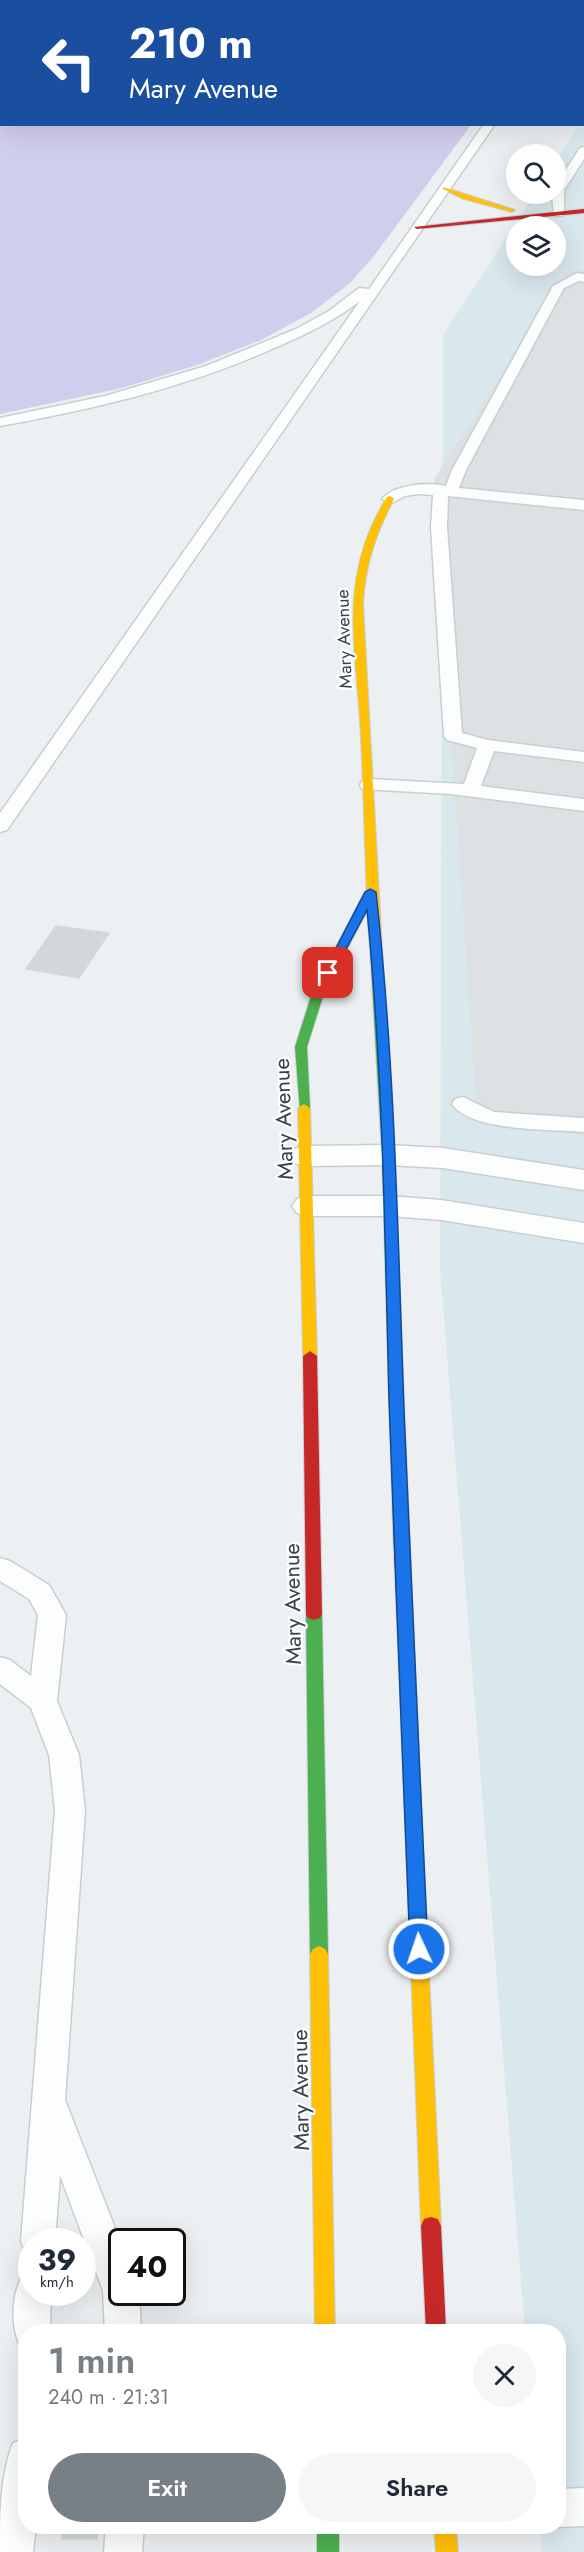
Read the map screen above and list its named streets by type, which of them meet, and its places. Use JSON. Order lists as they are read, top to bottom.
{
  "streets": {
    "street": ["Mary Avenue"]
  },
  "page": {
    "turn": ["210 m", "Mary Avenue"],
    "speed": "39 km/h",
    "limit": "40",
    "heading": ["1 min", "240 m · 21:31"],
    "buttons": ["Exit", "Share"]
  }
}
